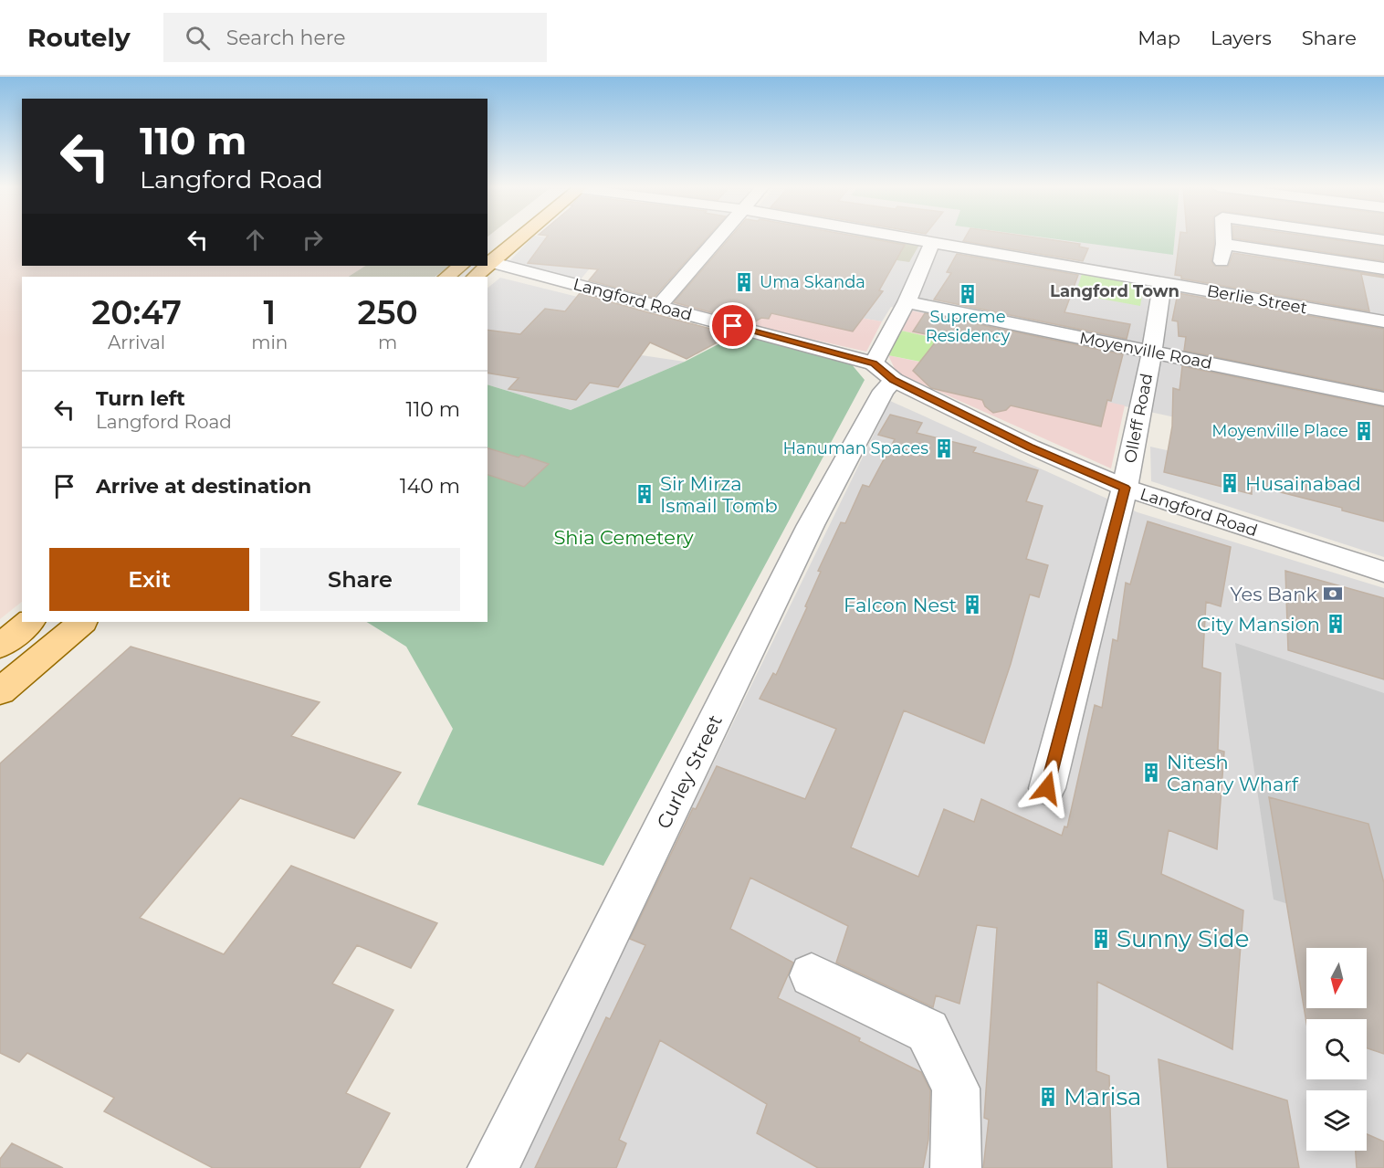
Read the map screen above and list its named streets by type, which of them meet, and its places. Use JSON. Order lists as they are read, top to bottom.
{
  "streets": {
    "street": [
      "Langford Road",
      "Berlie Street",
      "Moyenville Road",
      "Olleff Road",
      "Curley Street"
    ]
  },
  "crossings": [
    ["Langford Road", "Olleff Road"],
    ["Langford Road", "Curley Street"],
    ["Berlie Street", "Olleff Road"],
    ["Berlie Street", "Curley Street"],
    ["Moyenville Road", "Olleff Road"],
    ["Moyenville Road", "Curley Street"]
  ],
  "districts": ["Langford Town"],
  "parks": ["Shia Cemetery"],
  "places": {
    "building": [
      "Uma Skanda",
      "Supreme Residency",
      "Moyenville Place",
      "Hanuman Spaces",
      "Husainabad",
      "Sir Mirza Ismail Tomb",
      "Falcon Nest",
      "City Mansion",
      "Nitesh Canary Wharf",
      "Sunny Side",
      "Marisa"
    ],
    "bank": ["Yes Bank"]
  },
  "north": "bottom",
  "page": {
    "header": "Routely",
    "search": "Search here",
    "nav": ["Map", "Layers", "Share"],
    "turn": ["110 m", "Langford Road"],
    "eta": [
      "20:47",
      "Arrival",
      "1",
      "min",
      "250",
      "m"
    ],
    "list": [
      {
        "name": "Turn left",
        "note": "Langford Road",
        "value": "110 m"
      },
      {
        "name": "Arrive at destination",
        "value": "140 m"
      }
    ],
    "buttons": ["Exit", "Share"]
  }
}
